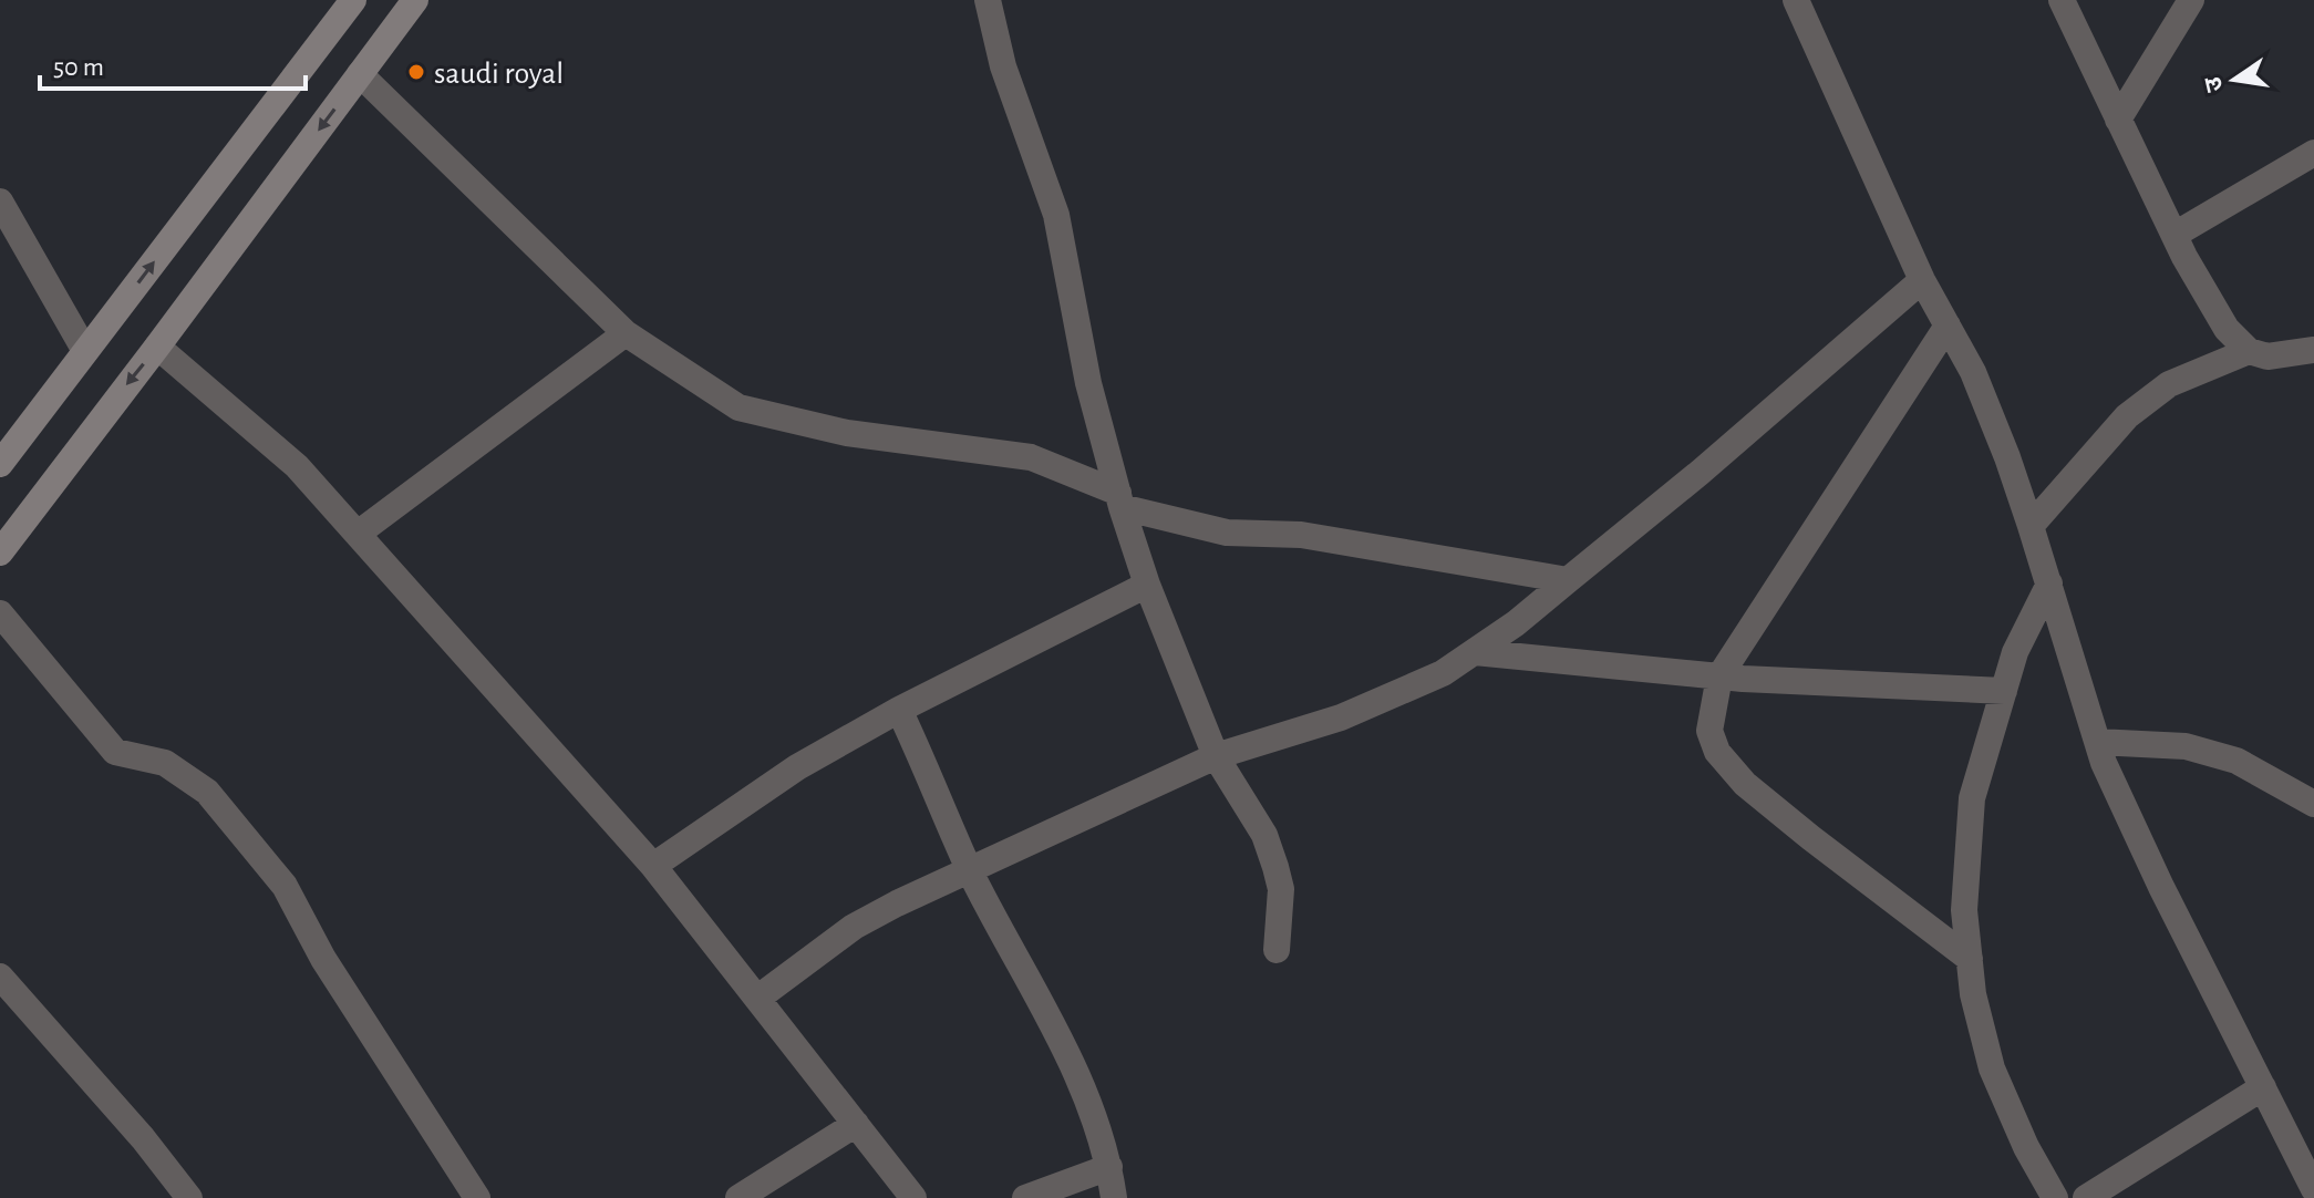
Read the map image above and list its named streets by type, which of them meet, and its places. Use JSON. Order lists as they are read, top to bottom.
{
  "places": ["saudi royal"],
  "scale_bar": "50 m",
  "north": "left"
}
